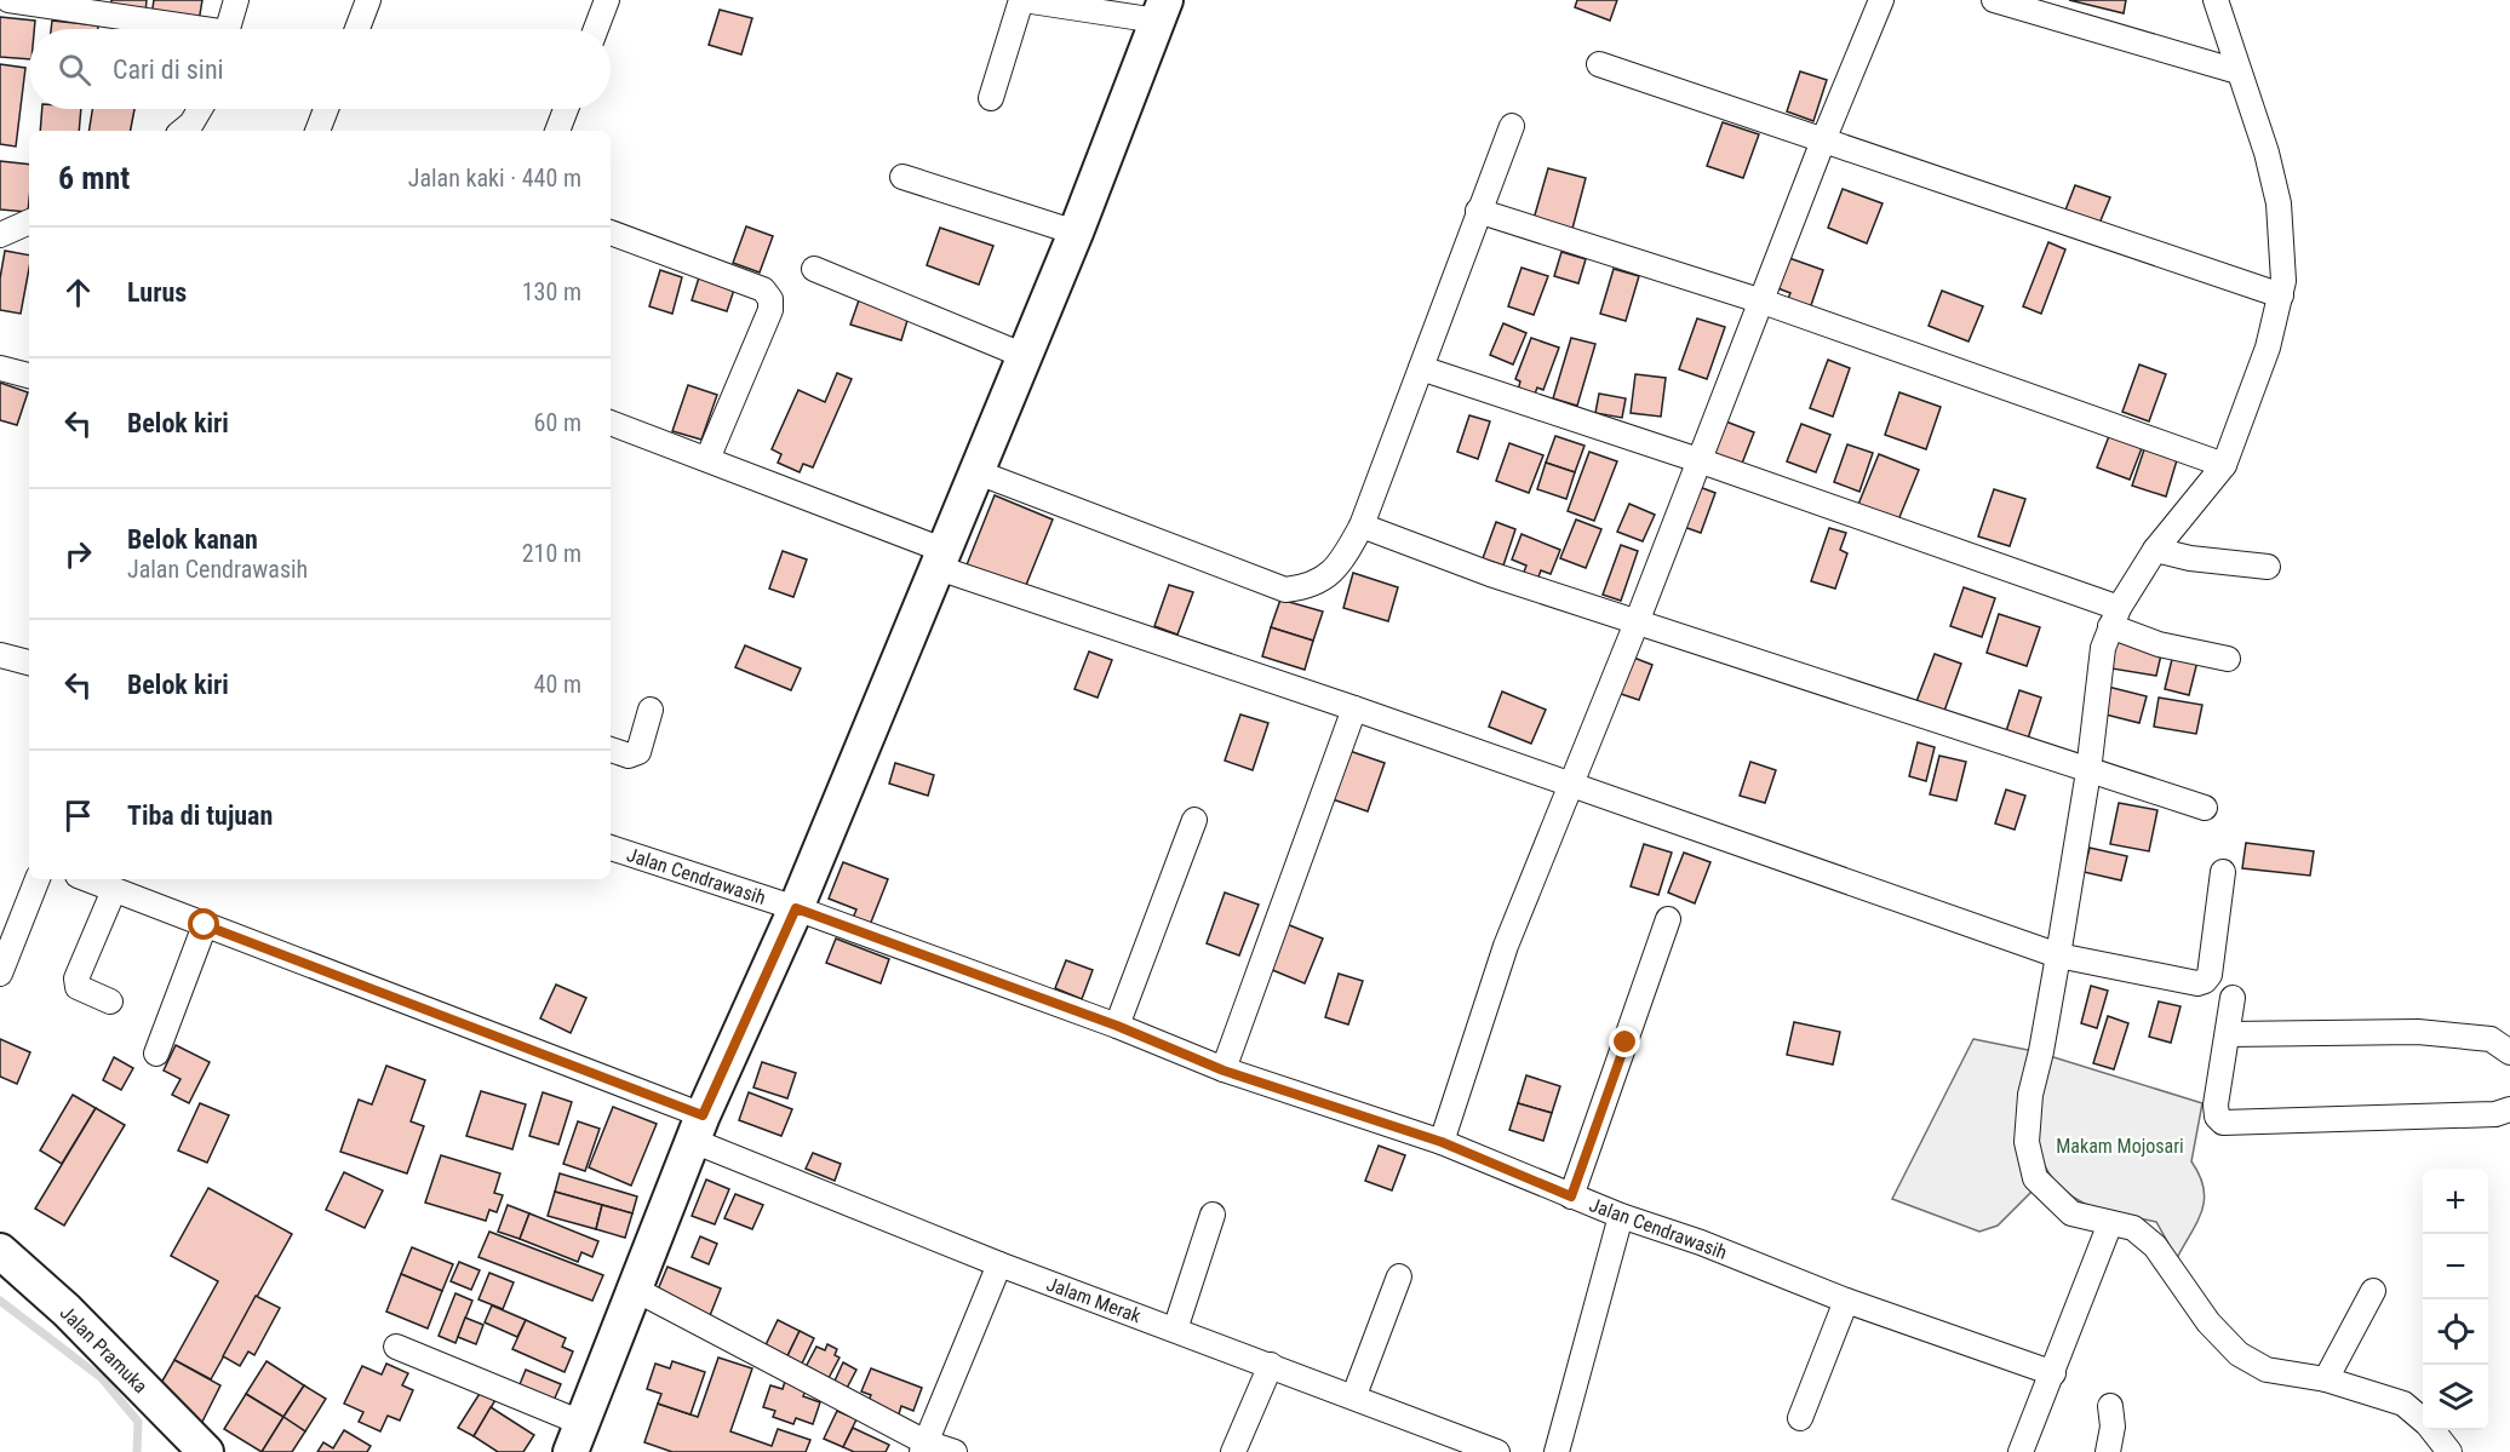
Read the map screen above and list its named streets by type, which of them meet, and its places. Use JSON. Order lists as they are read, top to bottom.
{
  "streets": {
    "main road": ["Jalan Pramuka"],
    "street": ["Jalan Cendrawasih", "Jalam Merak"]
  },
  "parks": ["Makam Mojosari"],
  "page": {
    "search": "Cari di sini",
    "heading": ["6 mnt", "Jalan kaki · 440 m"],
    "list": [
      ["Lurus", "130 m"],
      ["Belok kiri", "60 m"],
      ["Belok kanan", "Jalan Cendrawasih", "210 m"],
      ["Belok kiri", "40 m"],
      "Tiba di tujuan"
    ],
    "map_buttons": ["+", "−"]
  }
}
